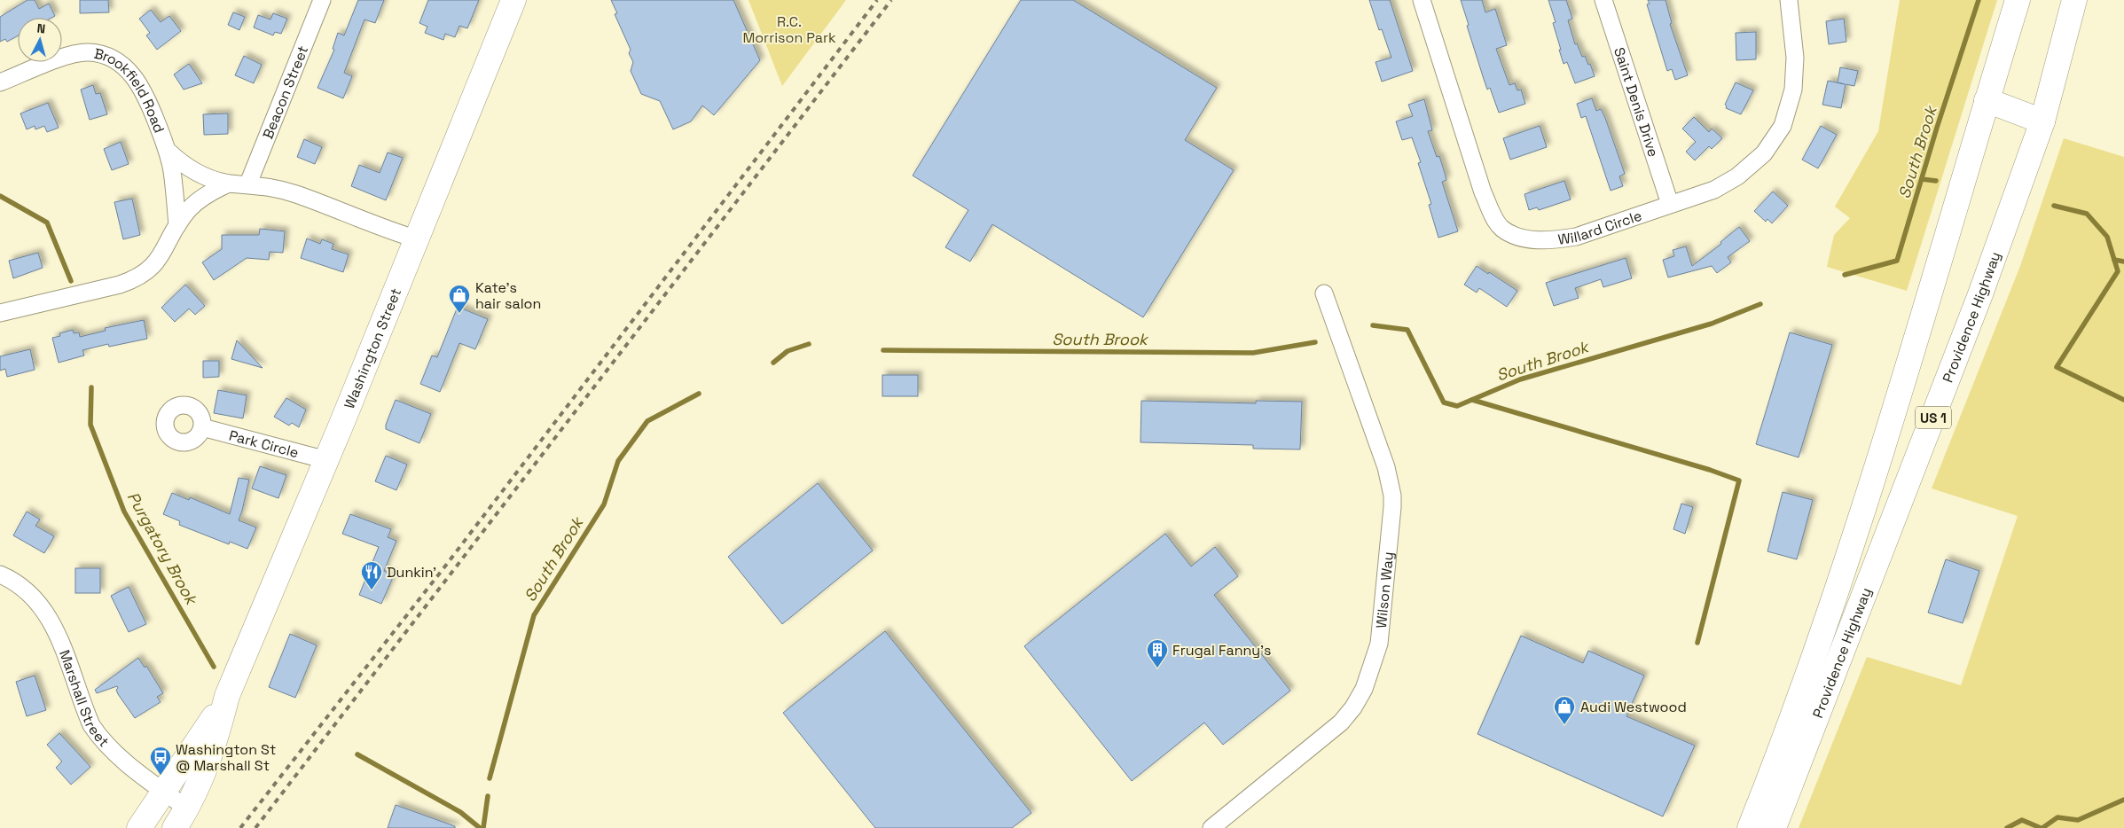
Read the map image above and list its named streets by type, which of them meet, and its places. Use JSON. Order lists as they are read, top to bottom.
{
  "streets": {
    "main road": ["Providence Highway", "Washington Street", "US 1"],
    "street": [
      "Beacon Street",
      "Brookfield Road",
      "Saint Denis Drive",
      "Willard Circle",
      "Park Circle",
      "Wilson Way",
      "Marshall Street"
    ]
  },
  "crossings": [
    ["Beacon Street", "Brookfield Road"],
    ["Brookfield Road", "Washington Street"],
    ["Saint Denis Drive", "Willard Circle"],
    ["Washington Street", "Park Circle"],
    ["Washington Street", "Marshall Street"]
  ],
  "water": ["South Brook", "Purgatory Brook"],
  "parks": ["R.C. Morrison Park"],
  "places": {
    "shop": ["Kate's hair salon", "Audi Westwood"],
    "restaurant": ["Dunkin'"],
    "building": ["Frugal Fanny's"],
    "bus stop": ["Washington St @ Marshall St"]
  },
  "north": "top"
}
